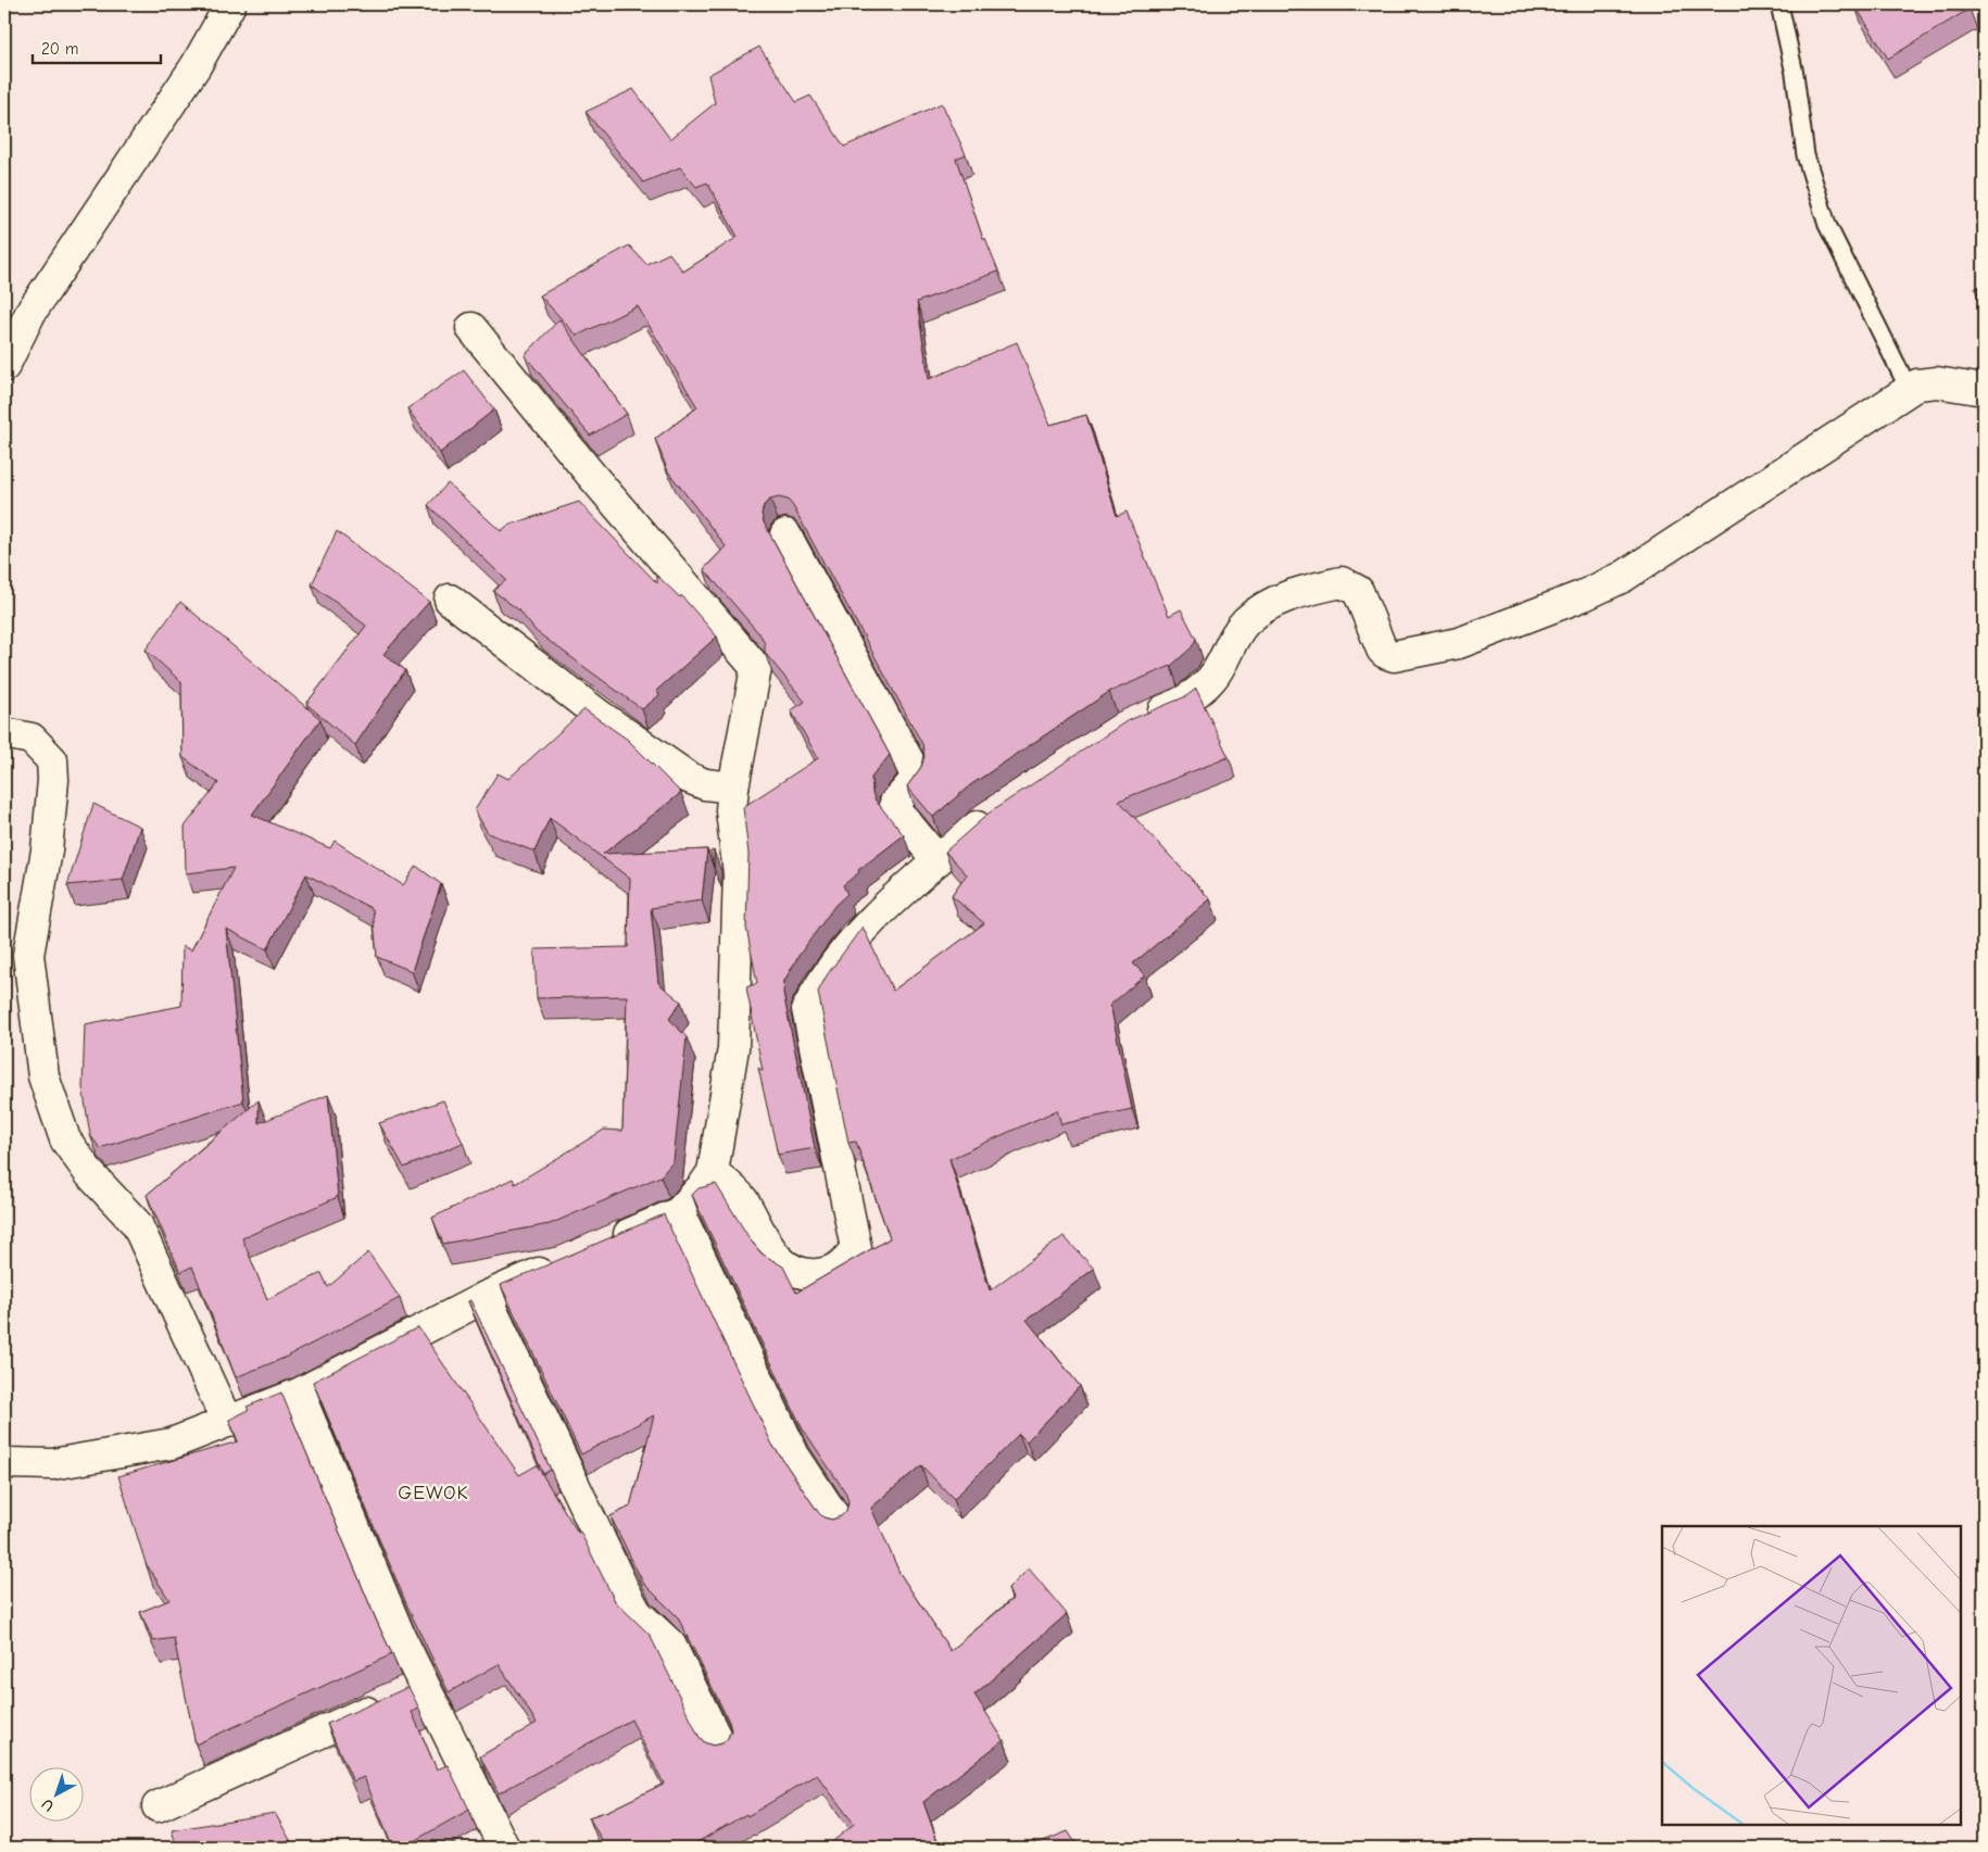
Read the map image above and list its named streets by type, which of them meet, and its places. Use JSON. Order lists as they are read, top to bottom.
{
  "districts": ["GEWOK"],
  "scale_bar": "20 m",
  "north": "bottom left"
}
